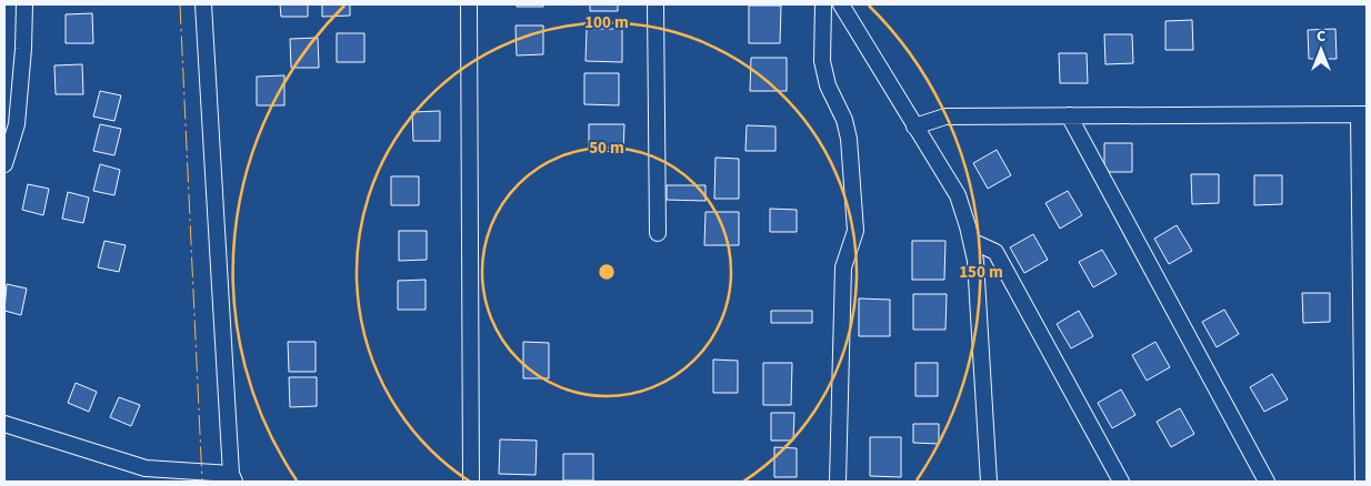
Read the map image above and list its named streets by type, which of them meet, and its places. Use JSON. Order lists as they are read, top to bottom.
{
  "north": "top",
  "rings": ["100 m", "50 m", "150 m"]
}
